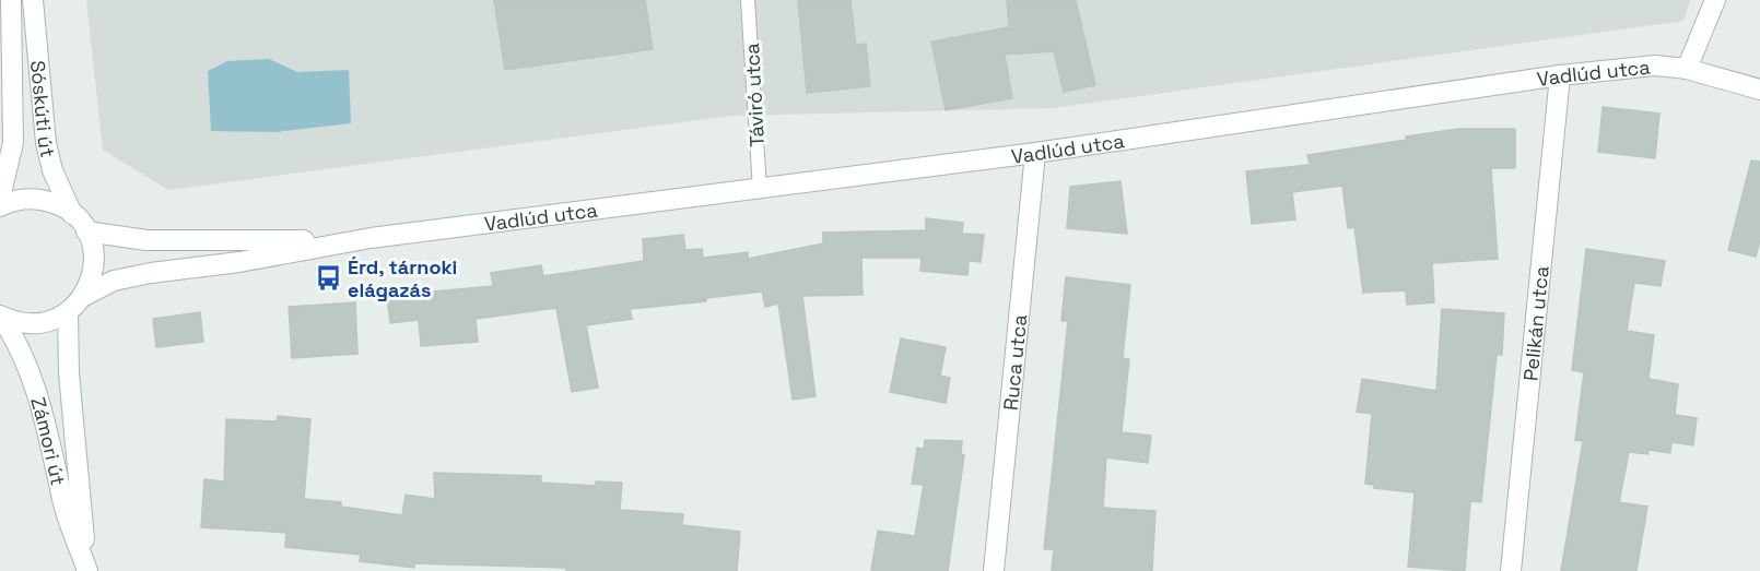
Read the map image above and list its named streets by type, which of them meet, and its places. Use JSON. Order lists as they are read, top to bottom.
{
  "streets": {
    "street": [
      "Vadlúd utca",
      "Sóskúti út",
      "Pelikán utca",
      "Ruca utca",
      "Zámori út"
    ],
    "lane": ["Táviró utca"]
  },
  "crossings": [
    ["Vadlúd utca", "Táviró utca"],
    ["Vadlúd utca", "Pelikán utca"],
    ["Vadlúd utca", "Ruca utca"]
  ],
  "places": {
    "bus stop": ["Érd, tárnoki elágazás"]
  }
}
